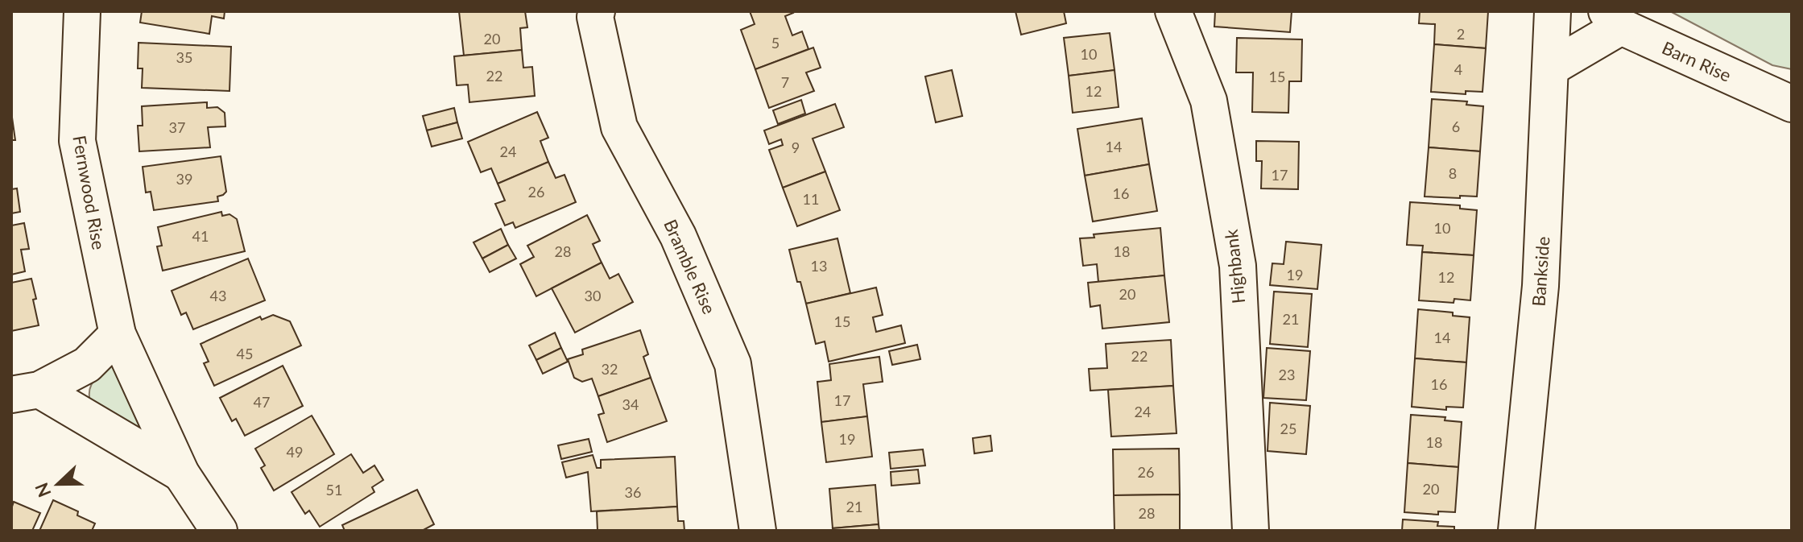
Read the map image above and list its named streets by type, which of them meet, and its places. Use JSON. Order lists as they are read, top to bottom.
{
  "streets": {
    "street": [
      "Barn Rise",
      "Fernwood Rise",
      "Bramble Rise",
      "Highbank",
      "Bankside"
    ]
  },
  "house_numbers": [
    "2",
    "20",
    "5",
    "10",
    "35",
    "4",
    "22",
    "15",
    "7",
    "12",
    "6",
    "37",
    "14",
    "9",
    "24",
    "8",
    "17",
    "39",
    "26",
    "16",
    "11",
    "10",
    "41",
    "28",
    "18",
    "13",
    "19",
    "12",
    "20",
    "43",
    "30",
    "21",
    "15",
    "14",
    "45",
    "22",
    "32",
    "23",
    "16",
    "17",
    "47",
    "34",
    "24",
    "25",
    "19",
    "18",
    "49",
    "26",
    "20",
    "51",
    "36",
    "21",
    "28"
  ],
  "north": "left"
}
